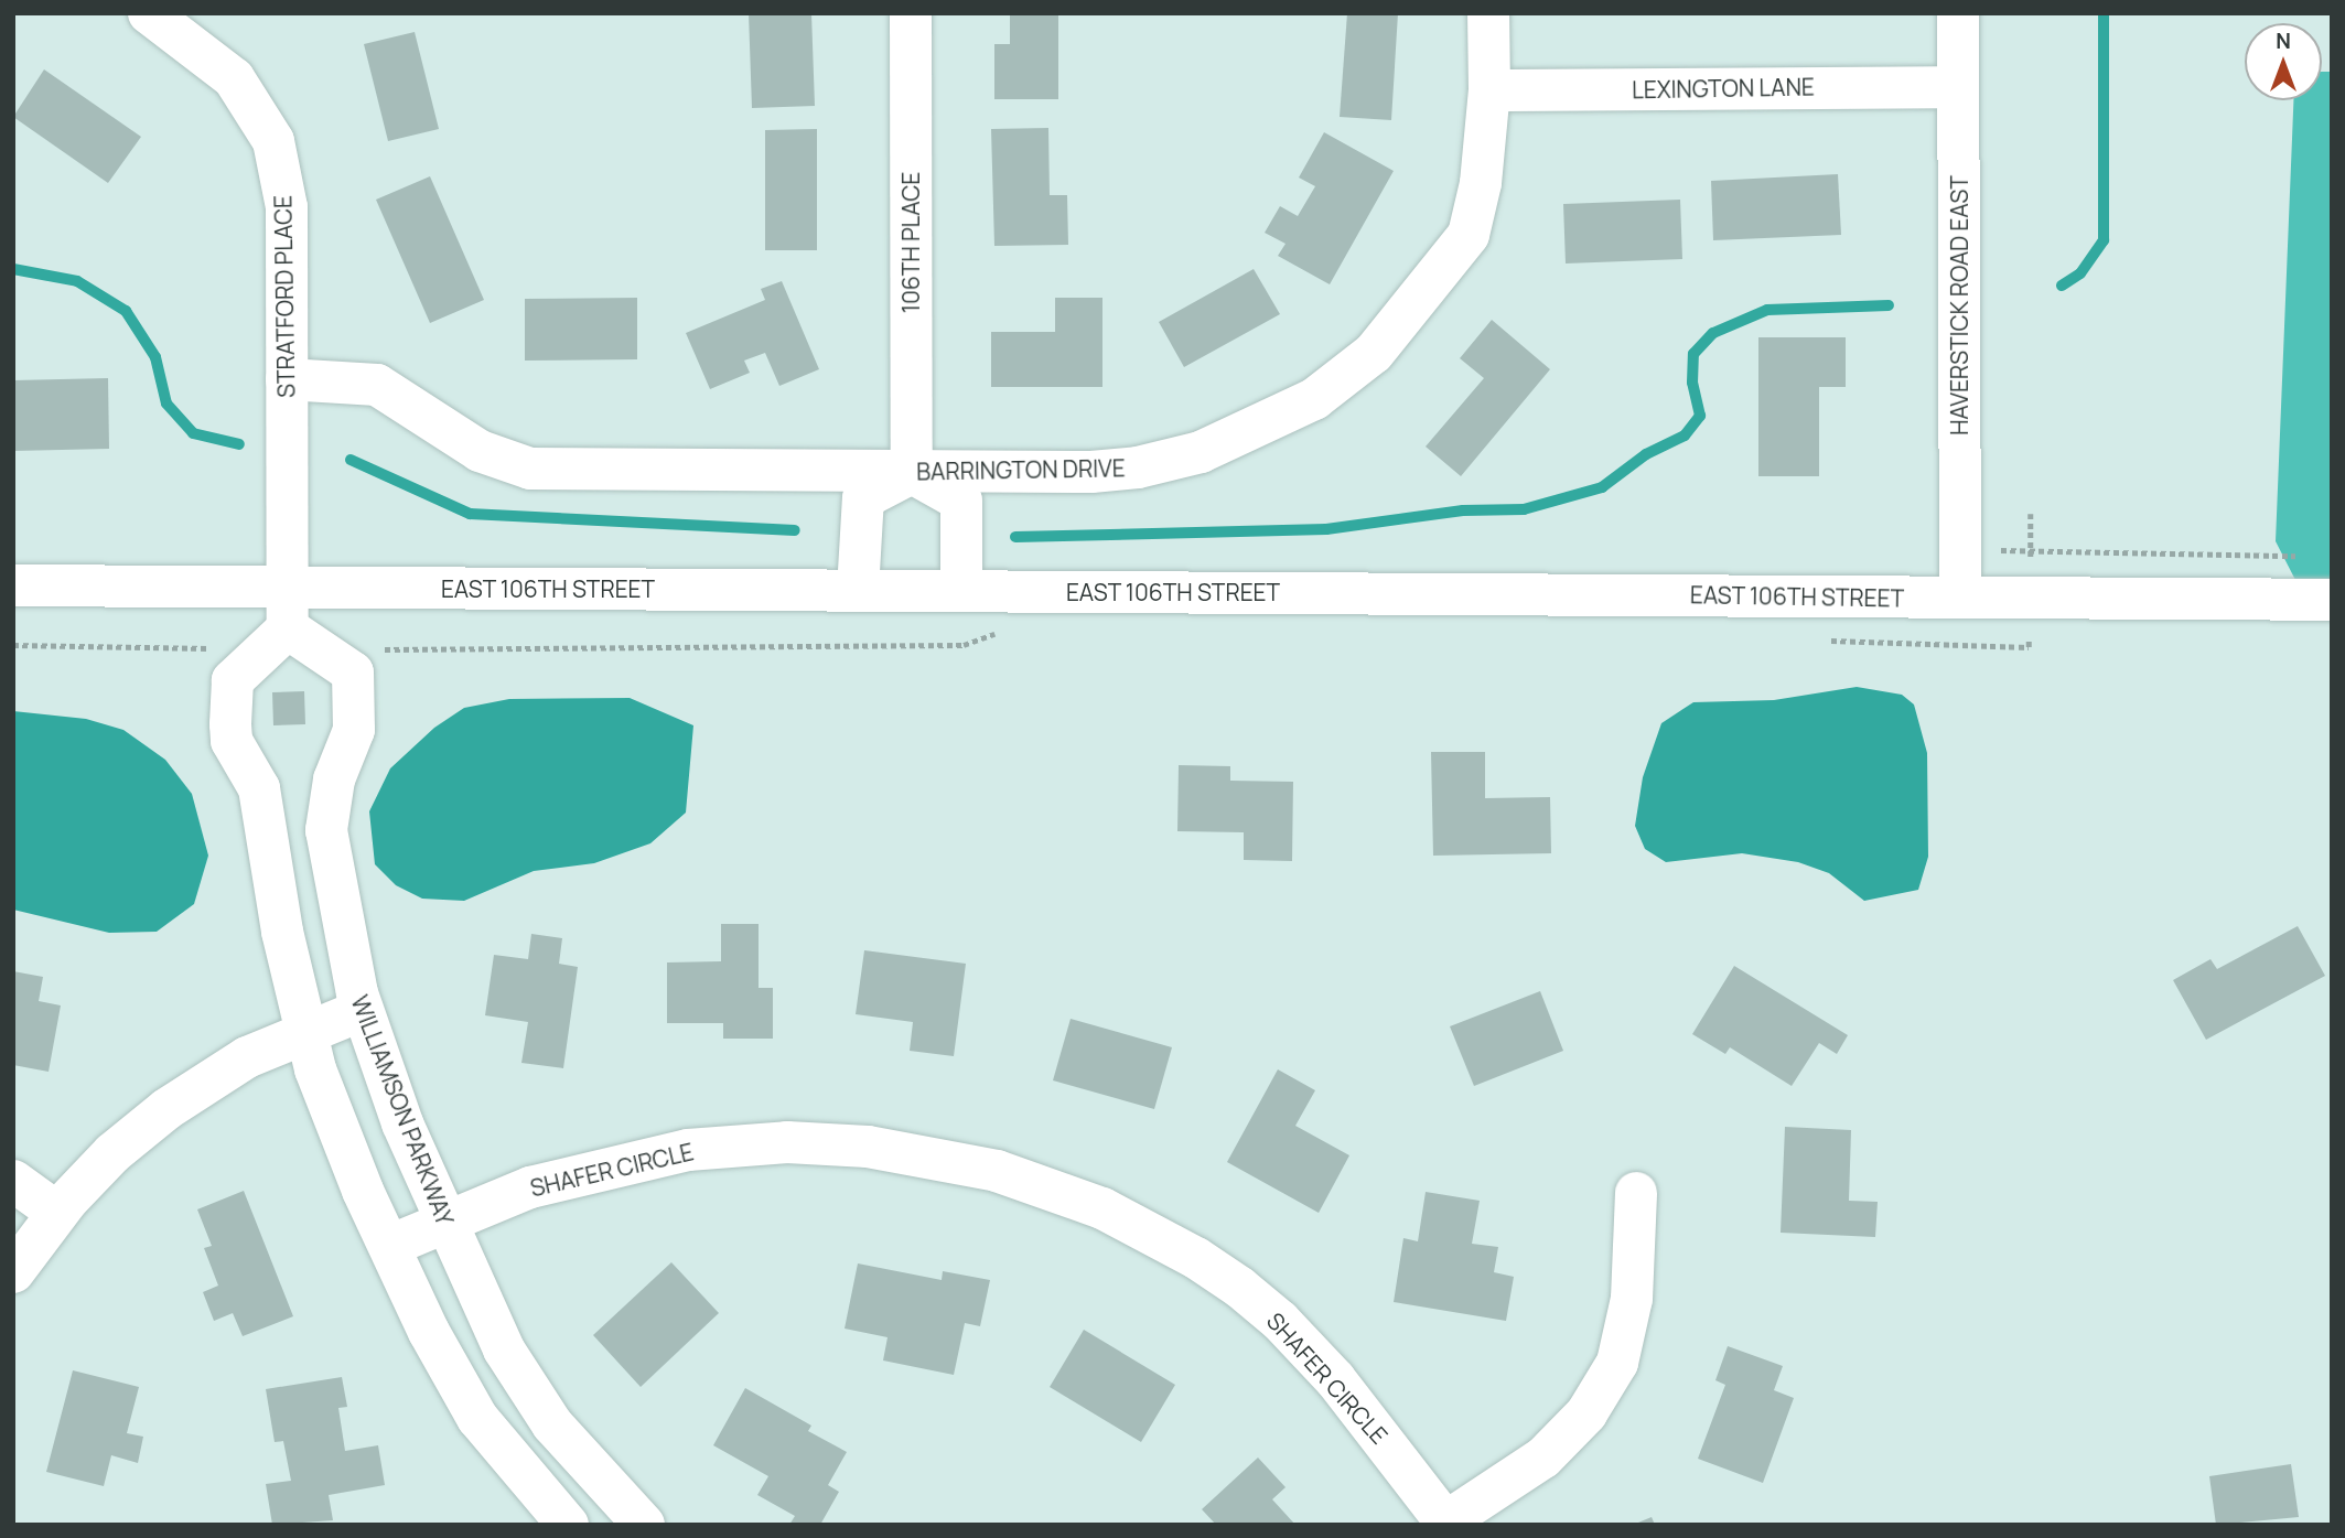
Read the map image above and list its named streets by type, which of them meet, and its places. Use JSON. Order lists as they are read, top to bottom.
{
  "streets": {
    "street": [
      "LEXINGTON LANE",
      "106TH PLACE",
      "STRATFORD PLACE",
      "HAVERSTICK ROAD EAST",
      "BARRINGTON DRIVE",
      "EAST 106TH STREET",
      "WILLIAMSON PARKWAY",
      "SHAFER CIRCLE"
    ]
  },
  "crossings": [
    ["LEXINGTON LANE", "HAVERSTICK ROAD EAST"],
    ["LEXINGTON LANE", "BARRINGTON DRIVE"],
    ["106TH PLACE", "BARRINGTON DRIVE"],
    ["STRATFORD PLACE", "BARRINGTON DRIVE"],
    ["STRATFORD PLACE", "EAST 106TH STREET"],
    ["HAVERSTICK ROAD EAST", "EAST 106TH STREET"],
    ["WILLIAMSON PARKWAY", "SHAFER CIRCLE"]
  ],
  "north": "top"
}
